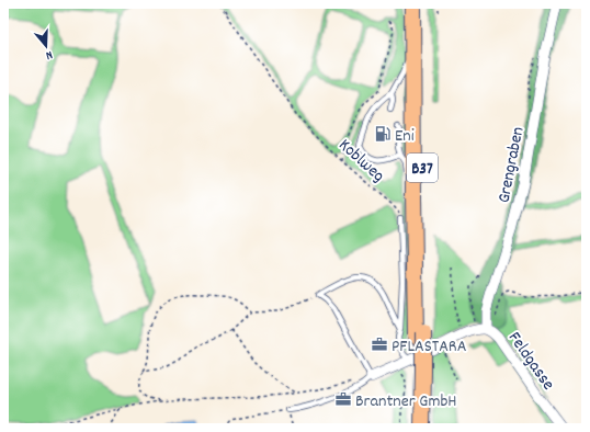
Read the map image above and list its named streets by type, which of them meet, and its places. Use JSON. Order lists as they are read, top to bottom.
{
  "streets": {
    "main road": ["B37"],
    "street": ["Grengraben", "Feldgasse"],
    "path": ["Koblweg"]
  },
  "crossings": [
    ["Grengraben", "Feldgasse"]
  ],
  "places": {
    "fuel station": ["Eni"],
    "office": ["PFLASTARA", "Brantner GmbH"]
  },
  "north": "bottom"
}
